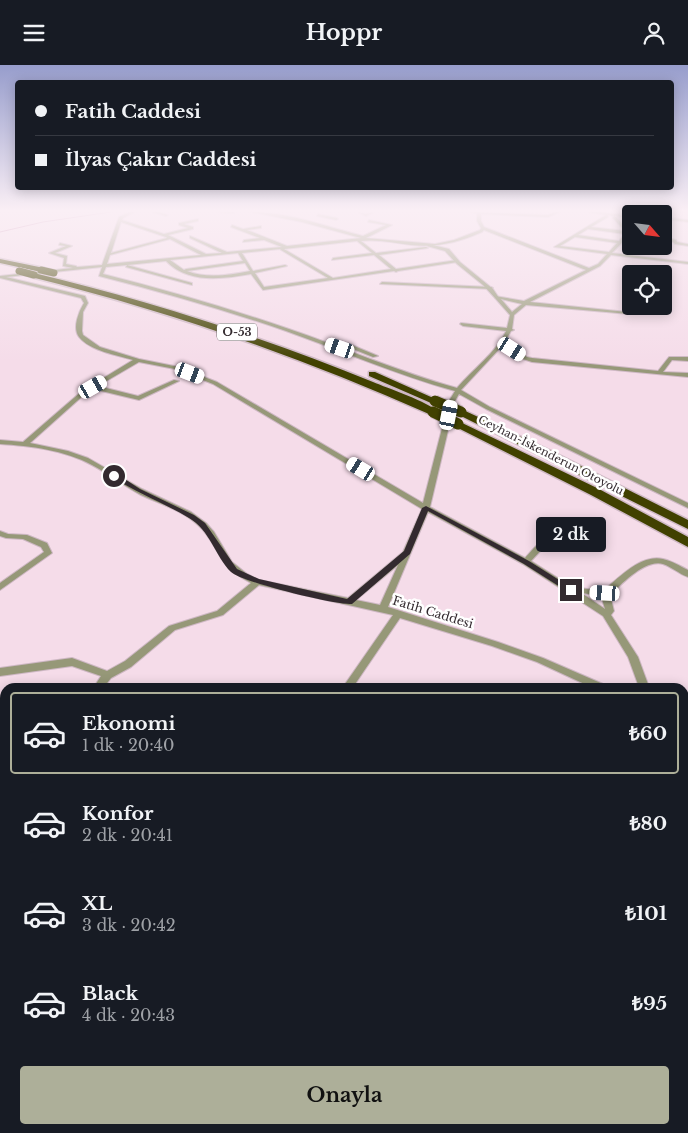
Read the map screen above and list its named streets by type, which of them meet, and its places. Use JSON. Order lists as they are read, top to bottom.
{
  "streets": {
    "highway": ["O-53", "Ceyhan-İskenderun Otoyolu"],
    "street": ["Fatih Caddesi"]
  },
  "north": "bottom right",
  "page": {
    "header": "Hoppr",
    "banner": ["Fatih Caddesi", "İlyas Çakır Caddesi"],
    "bubble": "2 dk",
    "list": [
      {
        "name": "Ekonomi",
        "note": "1 dk · 20:40",
        "value": "₺60"
      },
      {
        "name": "Konfor",
        "note": "2 dk · 20:41",
        "value": "₺80"
      },
      {
        "name": "XL",
        "note": "3 dk · 20:42",
        "value": "₺101"
      },
      {
        "name": "Black",
        "note": "4 dk · 20:43",
        "value": "₺95"
      }
    ],
    "buttons": "Onayla"
  }
}
